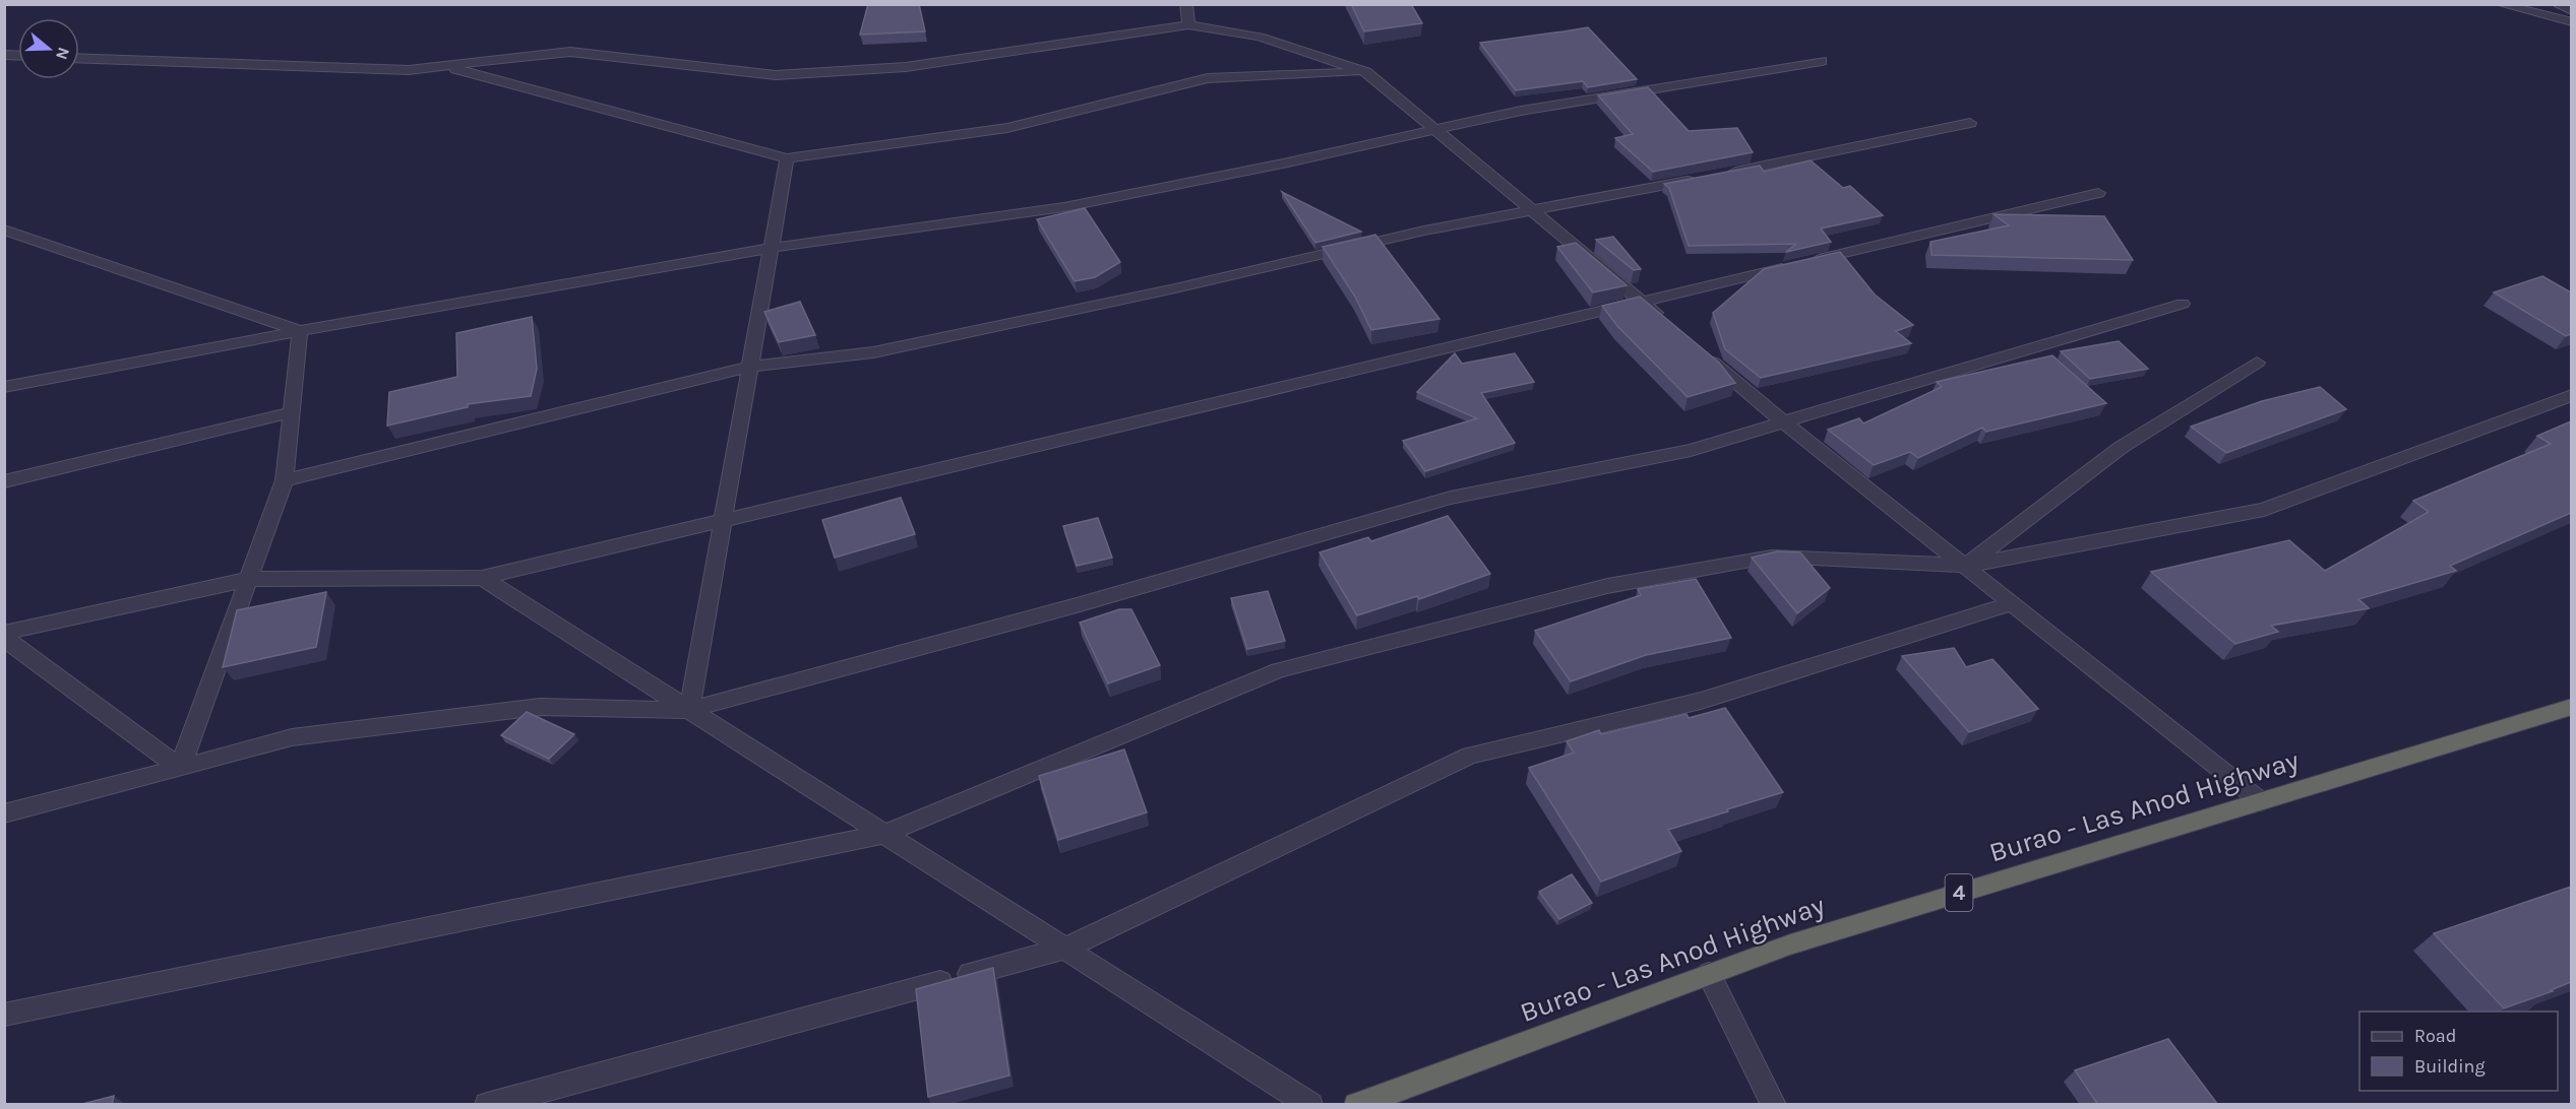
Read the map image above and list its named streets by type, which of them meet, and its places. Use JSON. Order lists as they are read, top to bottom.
{
  "streets": {
    "highway": ["Burao - Las Anod Highway", "4"]
  },
  "legend": ["Road", "Building"],
  "north": "right"
}
